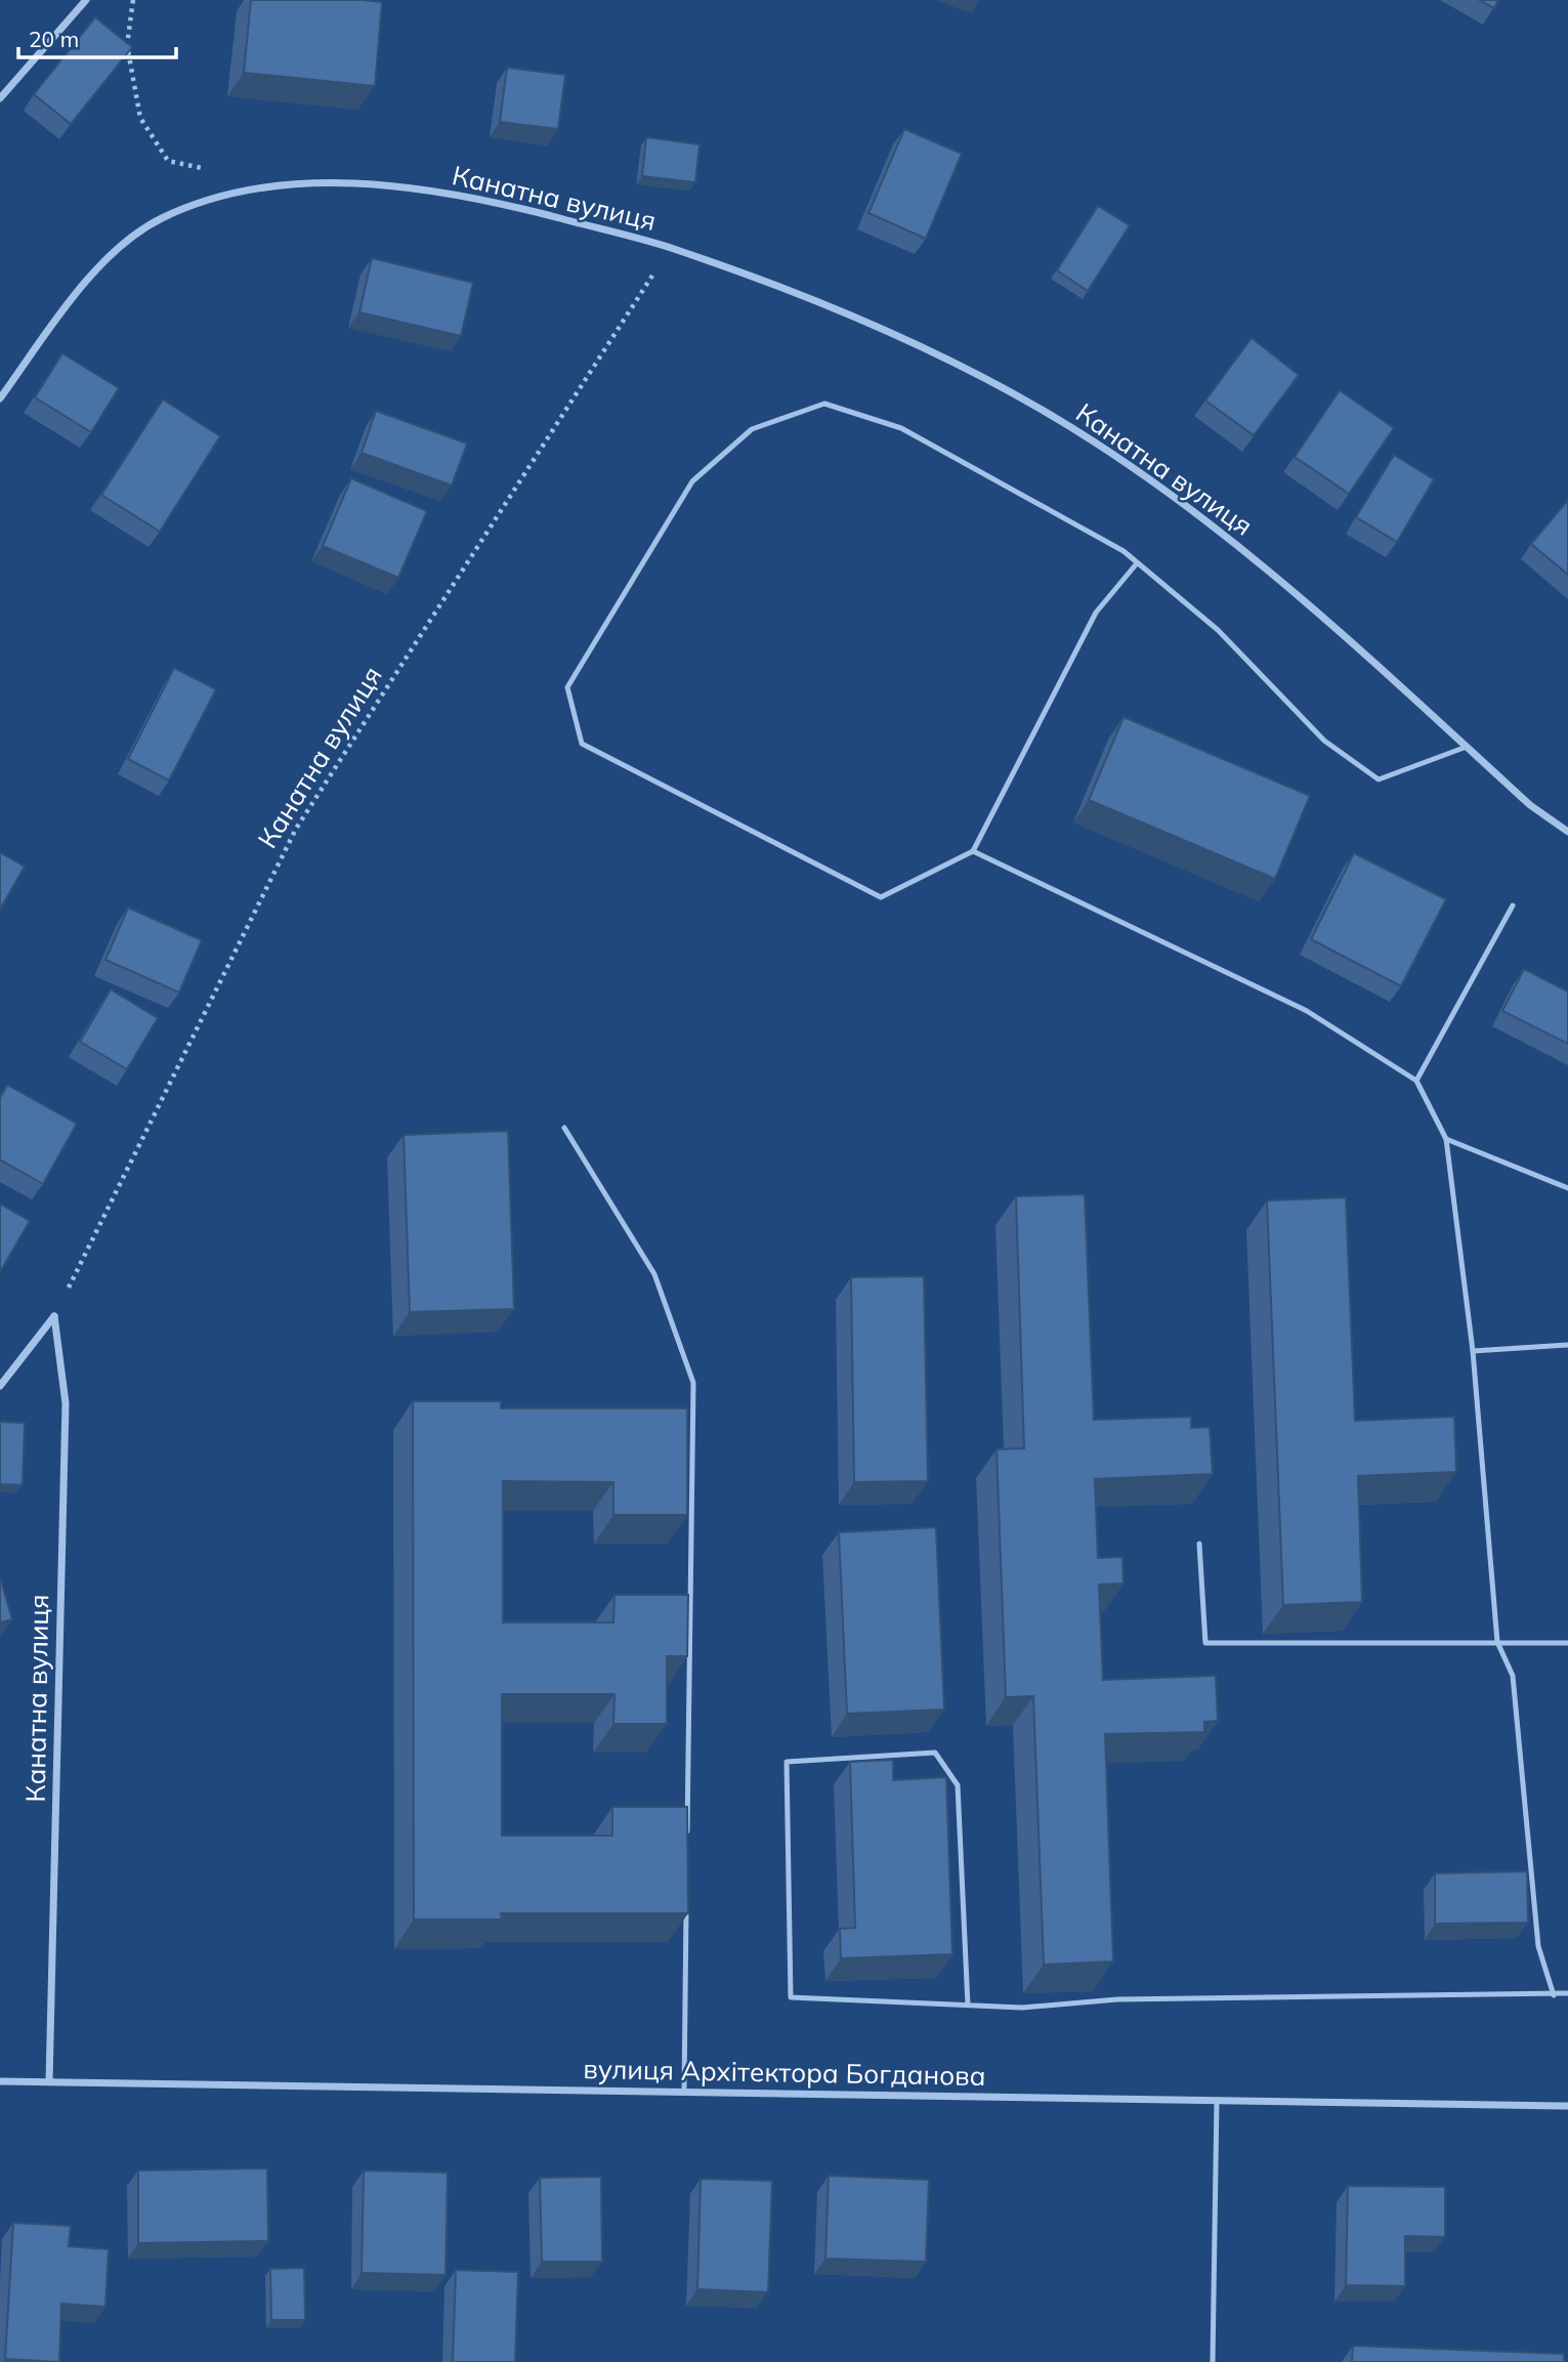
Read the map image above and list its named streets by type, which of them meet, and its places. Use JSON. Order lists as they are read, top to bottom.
{
  "streets": {
    "street": ["Канатна вулиця", "вулиця Архітектора Богданова"]
  },
  "crossings": [
    ["Канатна вулиця", "вулиця Архітектора Богданова"]
  ],
  "scale_bar": "20 m"
}
